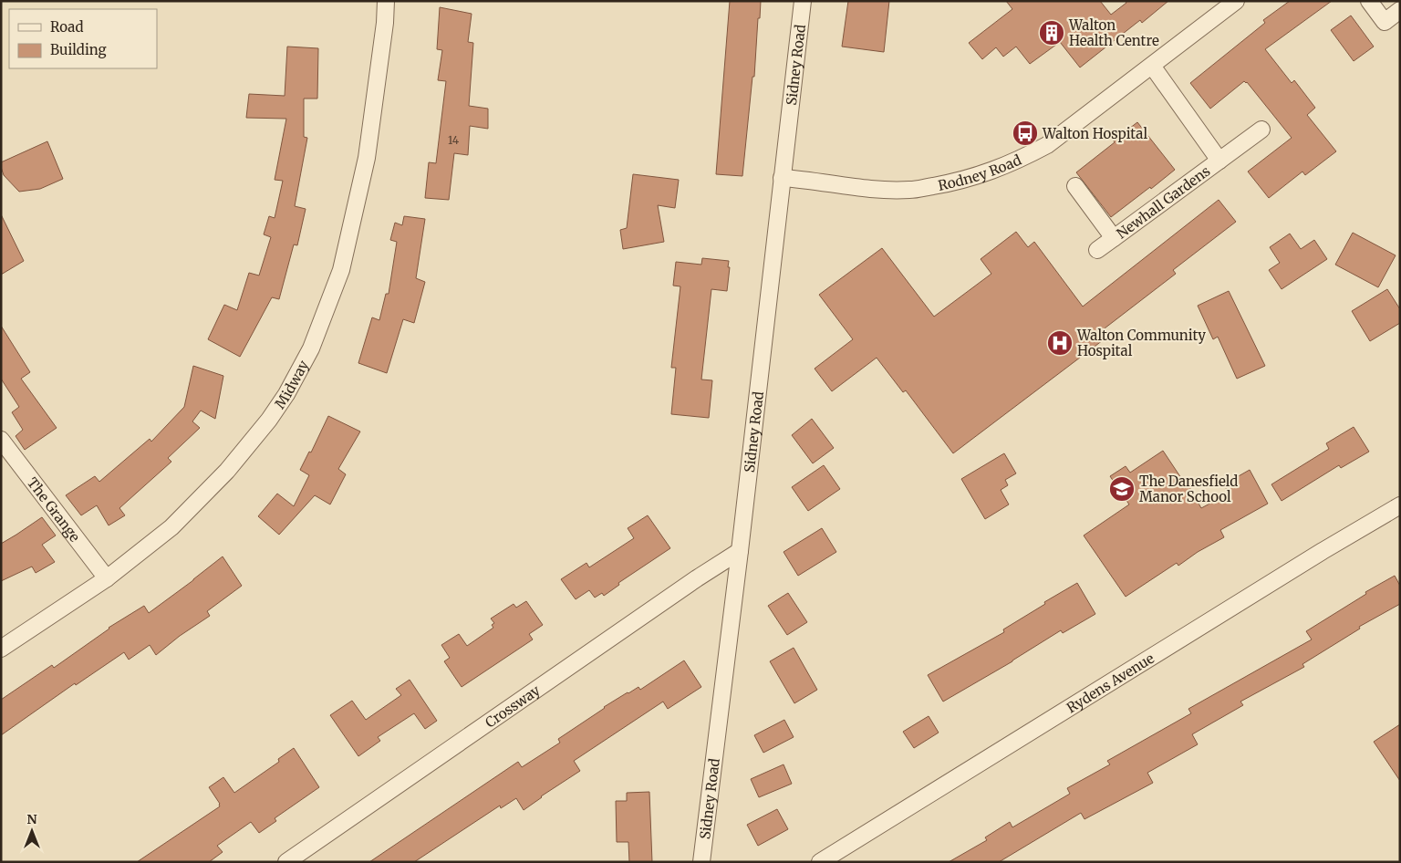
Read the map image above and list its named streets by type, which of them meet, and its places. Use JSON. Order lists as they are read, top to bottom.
{
  "streets": {
    "street": [
      "Sidney Road",
      "Rodney Road",
      "Newhall Gardens",
      "Midway",
      "The Grange",
      "Rydens Avenue",
      "Crossway"
    ]
  },
  "crossings": [
    ["Sidney Road", "Rodney Road"],
    ["Sidney Road", "Crossway"],
    ["Rodney Road", "Newhall Gardens"],
    ["Midway", "The Grange"]
  ],
  "places": {
    "building": ["Walton Health Centre"],
    "bus stop": ["Walton Hospital"],
    "hospital": ["Walton Community Hospital"],
    "school or university": ["The Danesfield Manor School"]
  },
  "house_numbers": ["14"],
  "legend": ["Road", "Building"],
  "north": "top"
}
